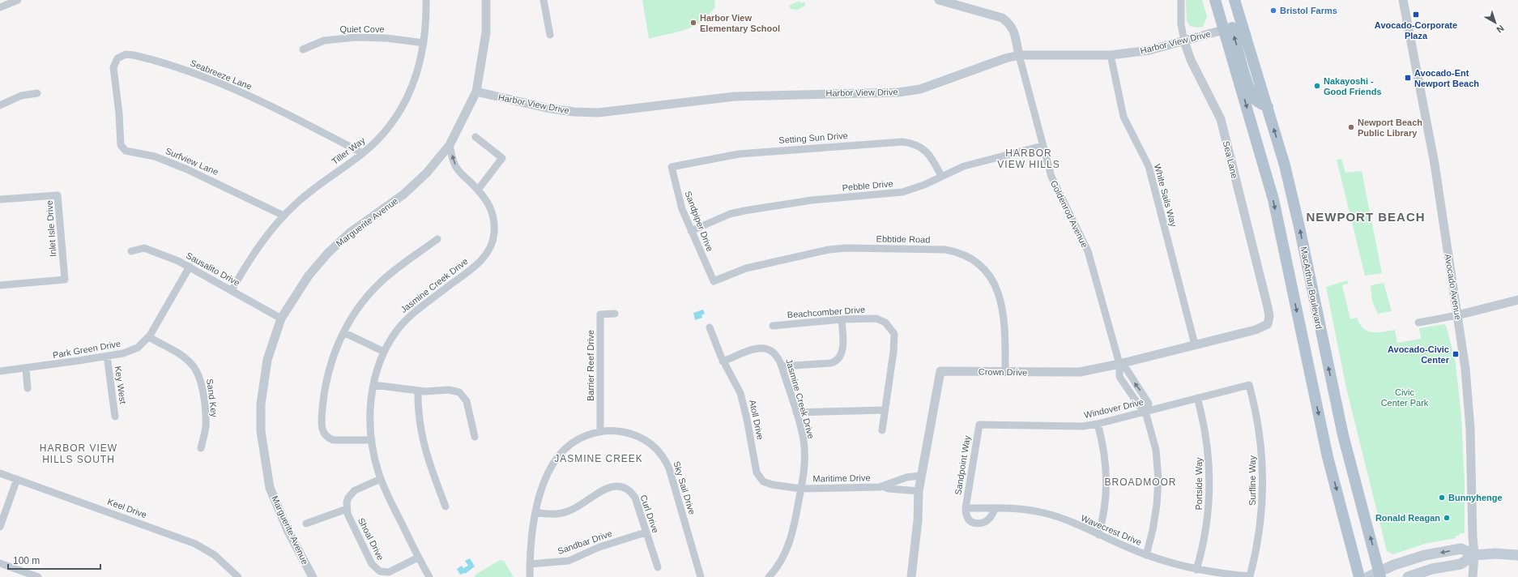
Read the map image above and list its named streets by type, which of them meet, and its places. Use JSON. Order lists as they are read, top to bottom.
{
  "streets": {
    "main road": ["MacArthur Boulevard"],
    "street": [
      "Quiet Cove",
      "Harbor View Drive",
      "Seabreeze Lane",
      "Setting Sun Drive",
      "Tiller Way",
      "Sea Lane",
      "Surfview Lane",
      "Pebble Drive",
      "White Sails Way",
      "Goldenrod Avenue",
      "Sandpiper Drive",
      "Marguerite Avenue",
      "Inlet Isle Drive",
      "Ebbtide Road",
      "Sausalito Drive",
      "Jasmine Creek Drive",
      "Avocado Avenue",
      "Beachcomber Drive",
      "Park Green Drive",
      "Barrier Reef Drive",
      "Crown Drive",
      "Key West",
      "Sand Key",
      "Windover Drive",
      "Atoll Drive",
      "Sandpoint Way",
      "Maritime Drive",
      "Surfline Way",
      "Portside Way",
      "Sky Sail Drive",
      "Keel Drive",
      "Curl Drive",
      "Wavecrest Drive",
      "Shoal Drive",
      "Sandbar Drive"
    ]
  },
  "crossings": [
    ["Quiet Cove", "Tiller Way"],
    ["Harbor View Drive", "Sea Lane"],
    ["Harbor View Drive", "White Sails Way"],
    ["Harbor View Drive", "Goldenrod Avenue"],
    ["Harbor View Drive", "Marguerite Avenue"],
    ["Harbor View Drive", "MacArthur Boulevard"],
    ["Seabreeze Lane", "Tiller Way"],
    ["Seabreeze Lane", "Surfview Lane"],
    ["Setting Sun Drive", "Pebble Drive"],
    ["Setting Sun Drive", "Sandpiper Drive"],
    ["Tiller Way", "Surfview Lane"],
    ["Tiller Way", "Sausalito Drive"],
    ["Sea Lane", "Crown Drive"],
    ["Pebble Drive", "Goldenrod Avenue"],
    ["Pebble Drive", "Sandpiper Drive"],
    ["White Sails Way", "Crown Drive"],
    ["Goldenrod Avenue", "Crown Drive"],
    ["Goldenrod Avenue", "Windover Drive"],
    ["Goldenrod Avenue", "Wavecrest Drive"],
    ["Sandpiper Drive", "Ebbtide Road"],
    ["Marguerite Avenue", "Sausalito Drive"],
    ["Marguerite Avenue", "Jasmine Creek Drive"],
    ["Ebbtide Road", "Crown Drive"],
    ["Sausalito Drive", "Park Green Drive"],
    ["Jasmine Creek Drive", "Atoll Drive"],
    ["Jasmine Creek Drive", "Maritime Drive"],
    ["Jasmine Creek Drive", "Shoal Drive"],
    ["Park Green Drive", "Key West"],
    ["Park Green Drive", "Sand Key"],
    ["Barrier Reef Drive", "Sky Sail Drive"],
    ["Crown Drive", "Maritime Drive"],
    ["Windover Drive", "Sandpoint Way"],
    ["Windover Drive", "Surfline Way"],
    ["Windover Drive", "Portside Way"],
    ["Atoll Drive", "Maritime Drive"],
    ["Sandpoint Way", "Wavecrest Drive"],
    ["Surfline Way", "Wavecrest Drive"],
    ["Portside Way", "Wavecrest Drive"],
    ["Sky Sail Drive", "Curl Drive"],
    ["Sky Sail Drive", "Sandbar Drive"],
    ["Curl Drive", "Sandbar Drive"]
  ],
  "districts": [
    "HARBOR VIEW HILLS",
    "NEWPORT BEACH",
    "HARBOR VIEW HILLS SOUTH",
    "JASMINE CREEK",
    "BROADMOOR"
  ],
  "parks": ["Civic Center Park"],
  "places": {
    "other": [
      "Bristol Farms",
      "Harbor View Elementary School",
      "Nakayoshi - Good Friends",
      "Newport Beach Public Library",
      "Bunnyhenge",
      "Ronald Reagan"
    ],
    "transit": ["Avocado-Corporate Plaza", "Avocado-Ent Newport Beach", "Avocado-Civic Center"]
  },
  "scale_bar": "100 m",
  "north": "bottom right"
}
